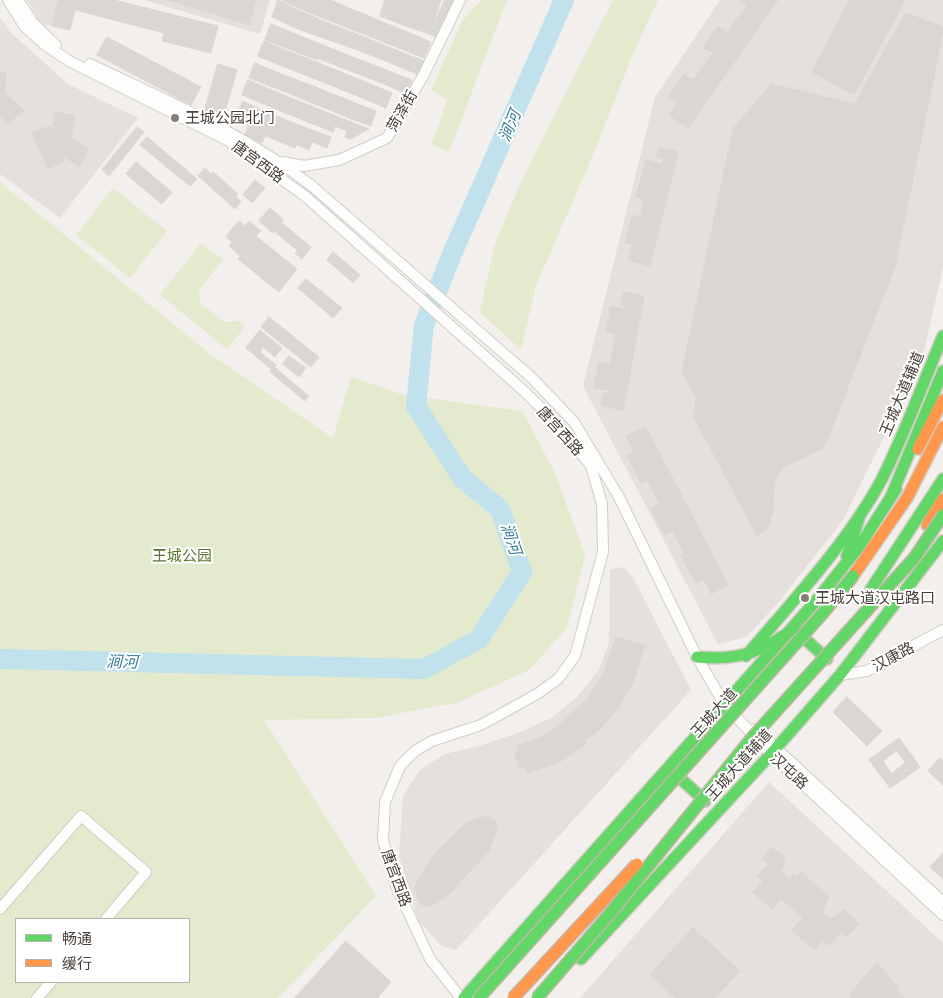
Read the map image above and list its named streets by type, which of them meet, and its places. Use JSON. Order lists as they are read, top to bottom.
{
  "streets": {
    "main road": ["王城大道辅道", "王城大道"],
    "street": [
      "菏泽街",
      "唐宫西路",
      "汉康路",
      "汉屯路"
    ]
  },
  "crossings": [
    ["菏泽街", "唐宫西路"],
    ["唐宫西路", "汉屯路"],
    ["王城大道辅道", "汉康路"],
    ["王城大道辅道", "汉屯路"]
  ],
  "water": ["涧河"],
  "parks": ["王城公园"],
  "places": ["王城公园北门", "王城大道汉屯路口"],
  "legend": ["畅通", "缓行"]
}
